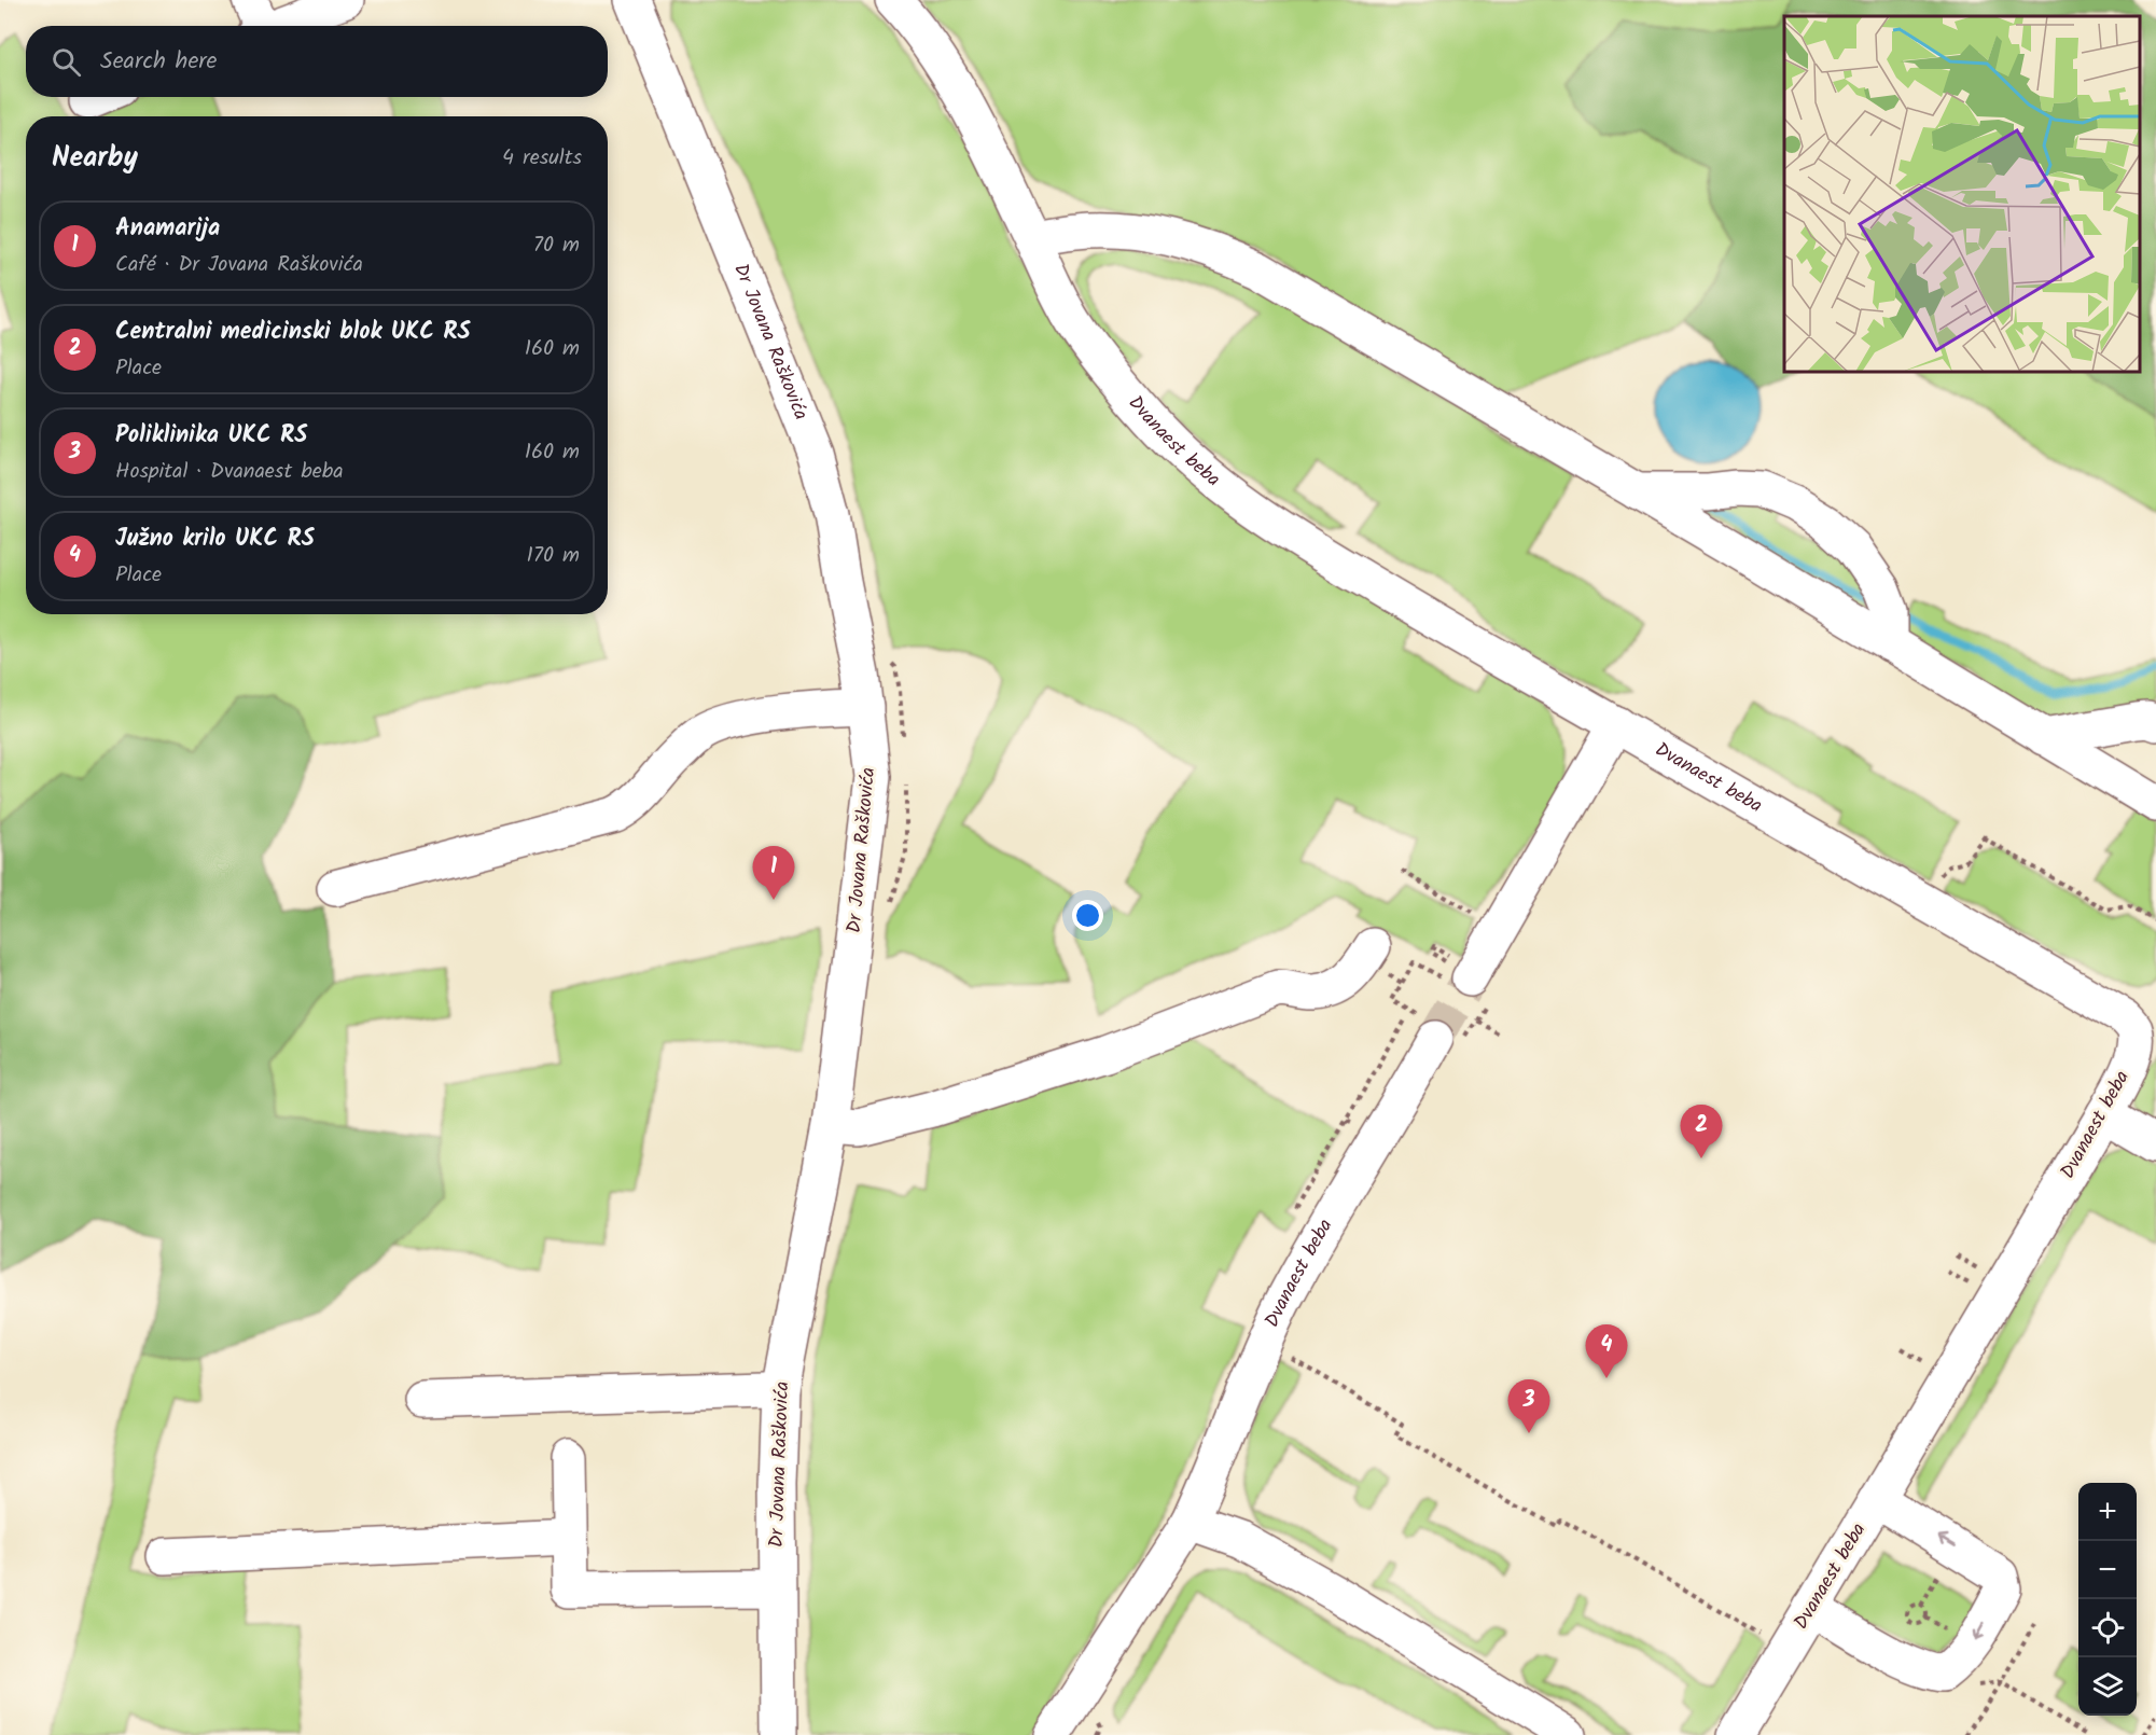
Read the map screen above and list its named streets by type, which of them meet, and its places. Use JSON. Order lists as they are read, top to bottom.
{
  "streets": {
    "street": ["Dr Jovana Raškovića", "Dvanaest beba"]
  },
  "page": {
    "search": "Search here",
    "heading": ["Nearby", "4 results"],
    "list": [
      {
        "mark": "1",
        "name": "Anamarija",
        "note": "Café · Dr Jovana Raškovića",
        "value": "70 m"
      },
      {
        "mark": "2",
        "name": "Centralni medicinski blok UKC RS",
        "note": "Place",
        "value": "160 m"
      },
      {
        "mark": "3",
        "name": "Poliklinika UKC RS",
        "note": "Hospital · Dvanaest beba",
        "value": "160 m"
      },
      {
        "mark": "4",
        "name": "Južno krilo UKC RS",
        "note": "Place",
        "value": "170 m"
      }
    ],
    "pins": [
      "1",
      "2",
      "4",
      "3"
    ],
    "map_buttons": ["+", "−"]
  }
}
